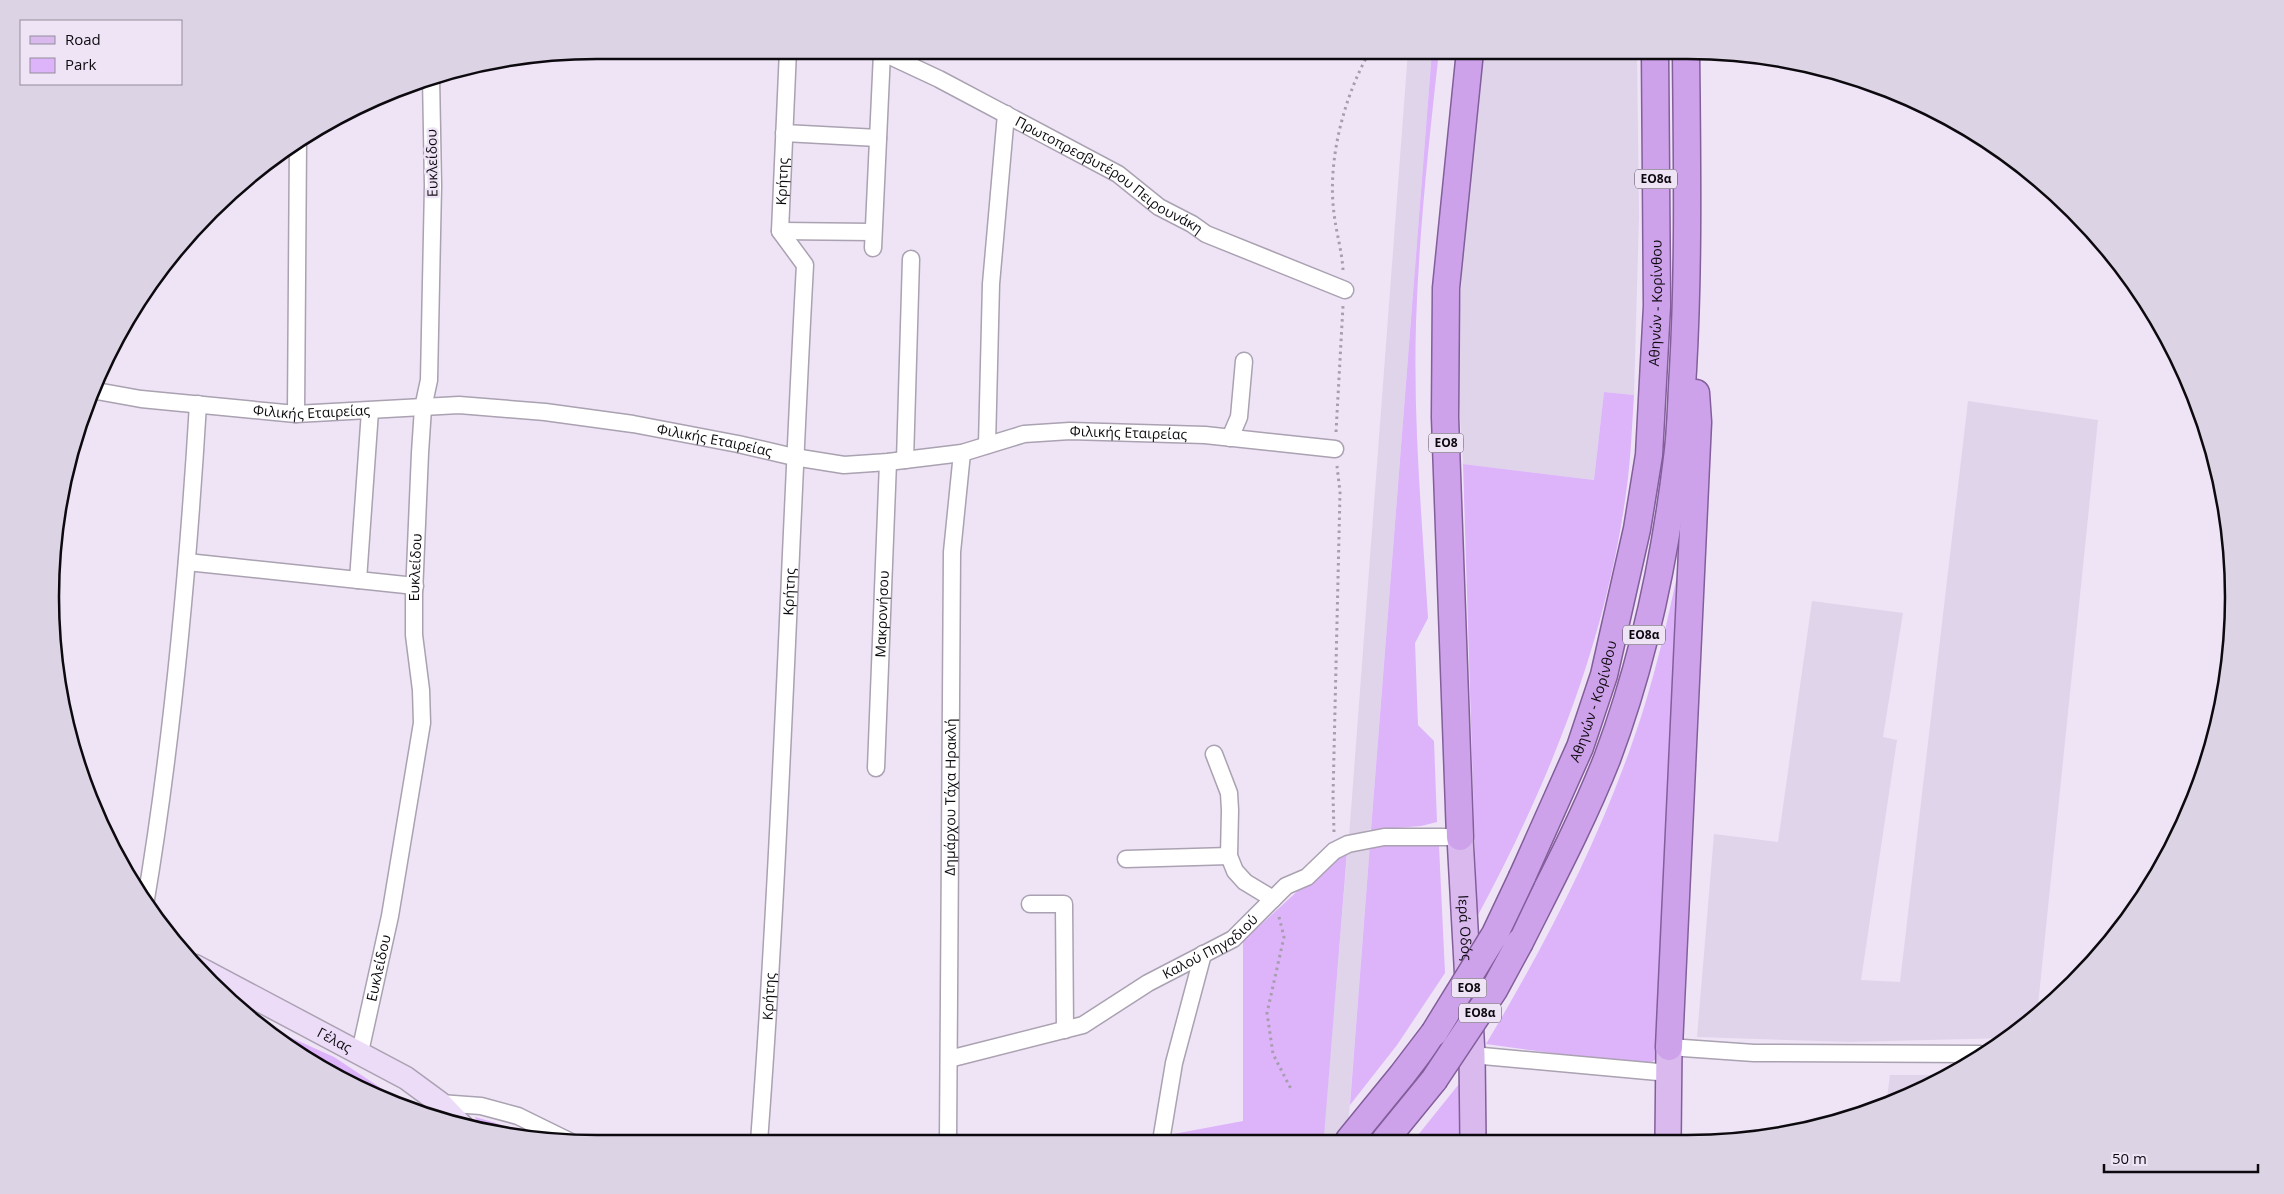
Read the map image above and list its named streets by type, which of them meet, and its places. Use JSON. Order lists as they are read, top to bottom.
{
  "streets": {
    "highway": ["ΕΟ8α", "Αθηνών - Κορίνθου", "ΕΟ8"],
    "main road": ["Ιερά Οδός", "Γέλας"],
    "street": [
      "Ευκλείδου",
      "Πρωτοπρεσβυτέρου Πειρουνάκη",
      "Κρήτης",
      "Φιλικής Εταιρείας",
      "Μακρονήσου",
      "Δημάρχου Τάχα Ηρακλή",
      "Καλού Πηγαδιού"
    ]
  },
  "crossings": [
    ["Ευκλείδου", "Φιλικής Εταιρείας"],
    ["Ευκλείδου", "Γέλας"],
    ["Κρήτης", "Φιλικής Εταιρείας"],
    ["Φιλικής Εταιρείας", "Μακρονήσου"],
    ["Φιλικής Εταιρείας", "Δημάρχου Τάχα Ηρακλή"],
    ["ΕΟ8", "Ιερά Οδός"],
    ["ΕΟ8", "Καλού Πηγαδιού"],
    ["Δημάρχου Τάχα Ηρακλή", "Καλού Πηγαδιού"],
    ["Ιερά Οδός", "Καλού Πηγαδιού"]
  ],
  "legend": ["Road", "Park"],
  "scale_bar": "50 m"
}
